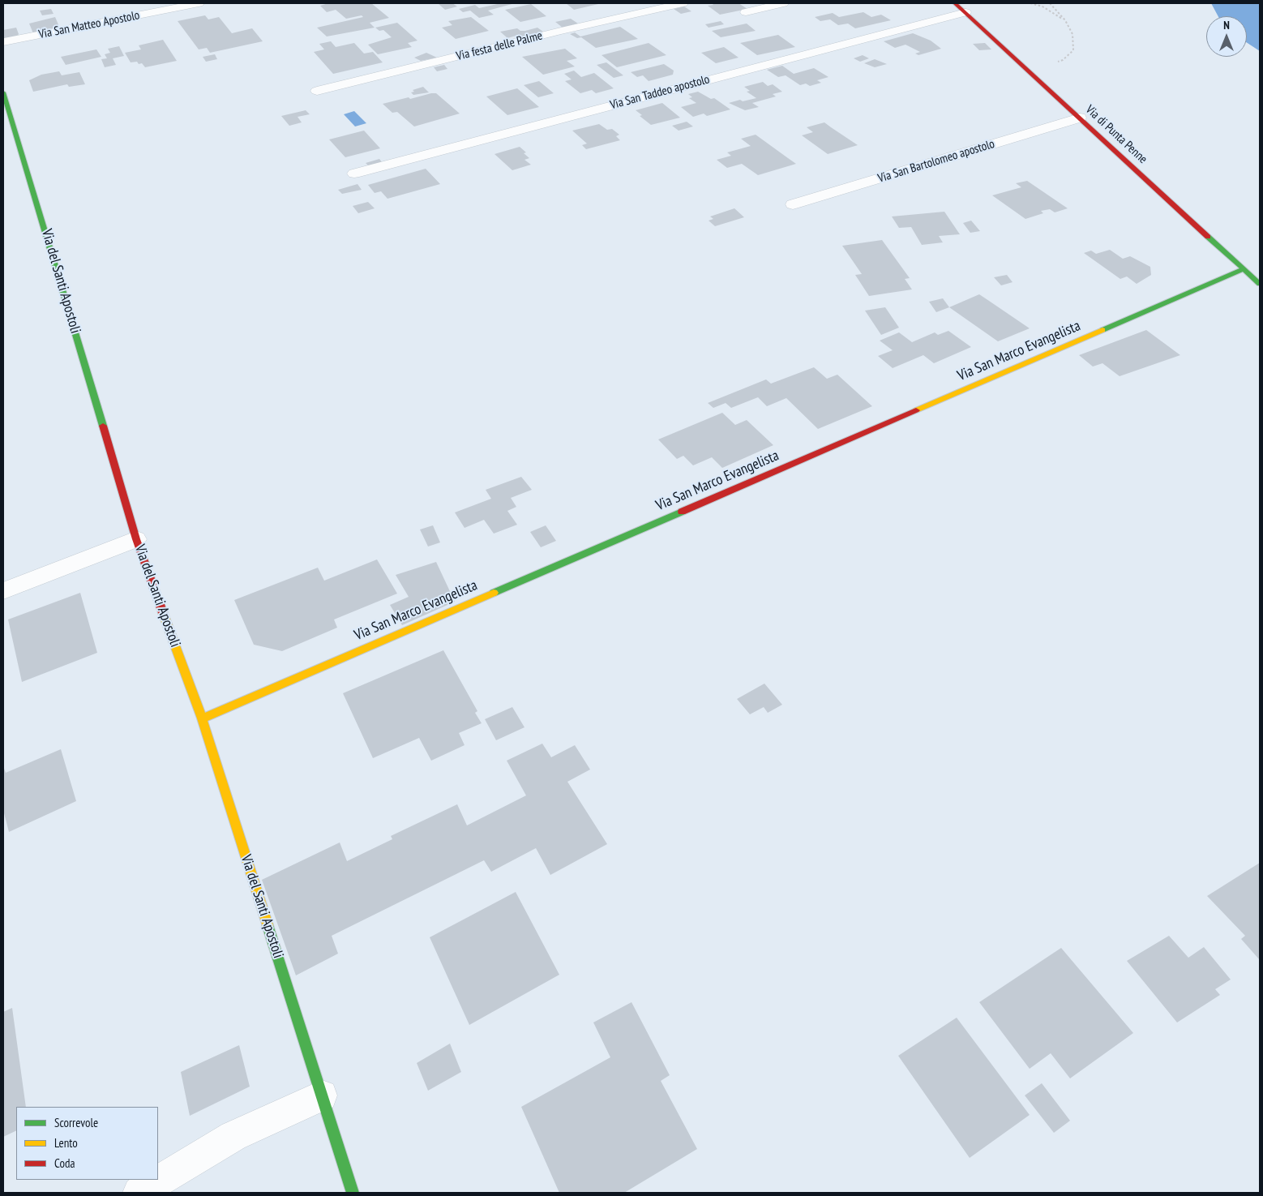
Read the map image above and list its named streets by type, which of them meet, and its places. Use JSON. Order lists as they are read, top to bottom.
{
  "streets": {
    "street": [
      "Via San Matteo Apostolo",
      "Via festa delle Palme",
      "Via San Taddeo apostolo",
      "Via di Punta Penne",
      "Via San Bartolomeo apostolo",
      "Via del Santi Apostoli",
      "Via San Marco Evangelista"
    ]
  },
  "crossings": [
    ["Via San Taddeo apostolo", "Via di Punta Penne"],
    ["Via di Punta Penne", "Via San Bartolomeo apostolo"],
    ["Via di Punta Penne", "Via San Marco Evangelista"],
    ["Via del Santi Apostoli", "Via San Marco Evangelista"]
  ],
  "legend": ["Scorrevole", "Lento", "Coda"],
  "north": "top"
}
